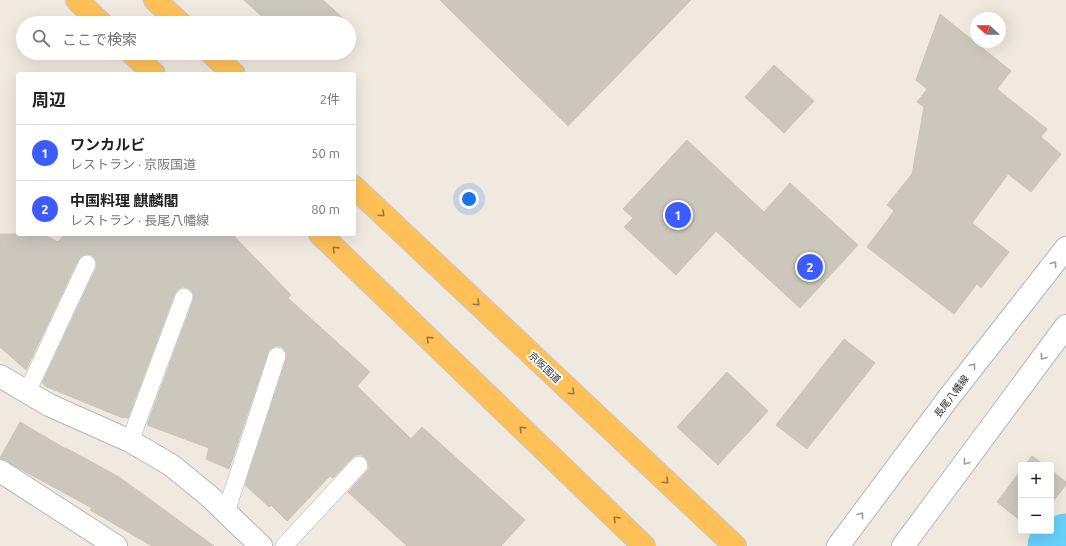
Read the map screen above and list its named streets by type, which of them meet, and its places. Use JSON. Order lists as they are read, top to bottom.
{
  "streets": {
    "highway": ["京阪国道"],
    "main road": ["長尾八幡線"]
  },
  "north": "left",
  "page": {
    "search": "ここで検索",
    "heading": ["周辺", "2件"],
    "list": [
      {
        "mark": "1",
        "name": "ワンカルビ",
        "note": "レストラン · 京阪国道",
        "value": "50 m"
      },
      {
        "mark": "2",
        "name": "中国料理 麒麟閣",
        "note": "レストラン · 長尾八幡線",
        "value": "80 m"
      }
    ],
    "pins": ["1", "2"],
    "map_buttons": ["+", "−"]
  }
}
